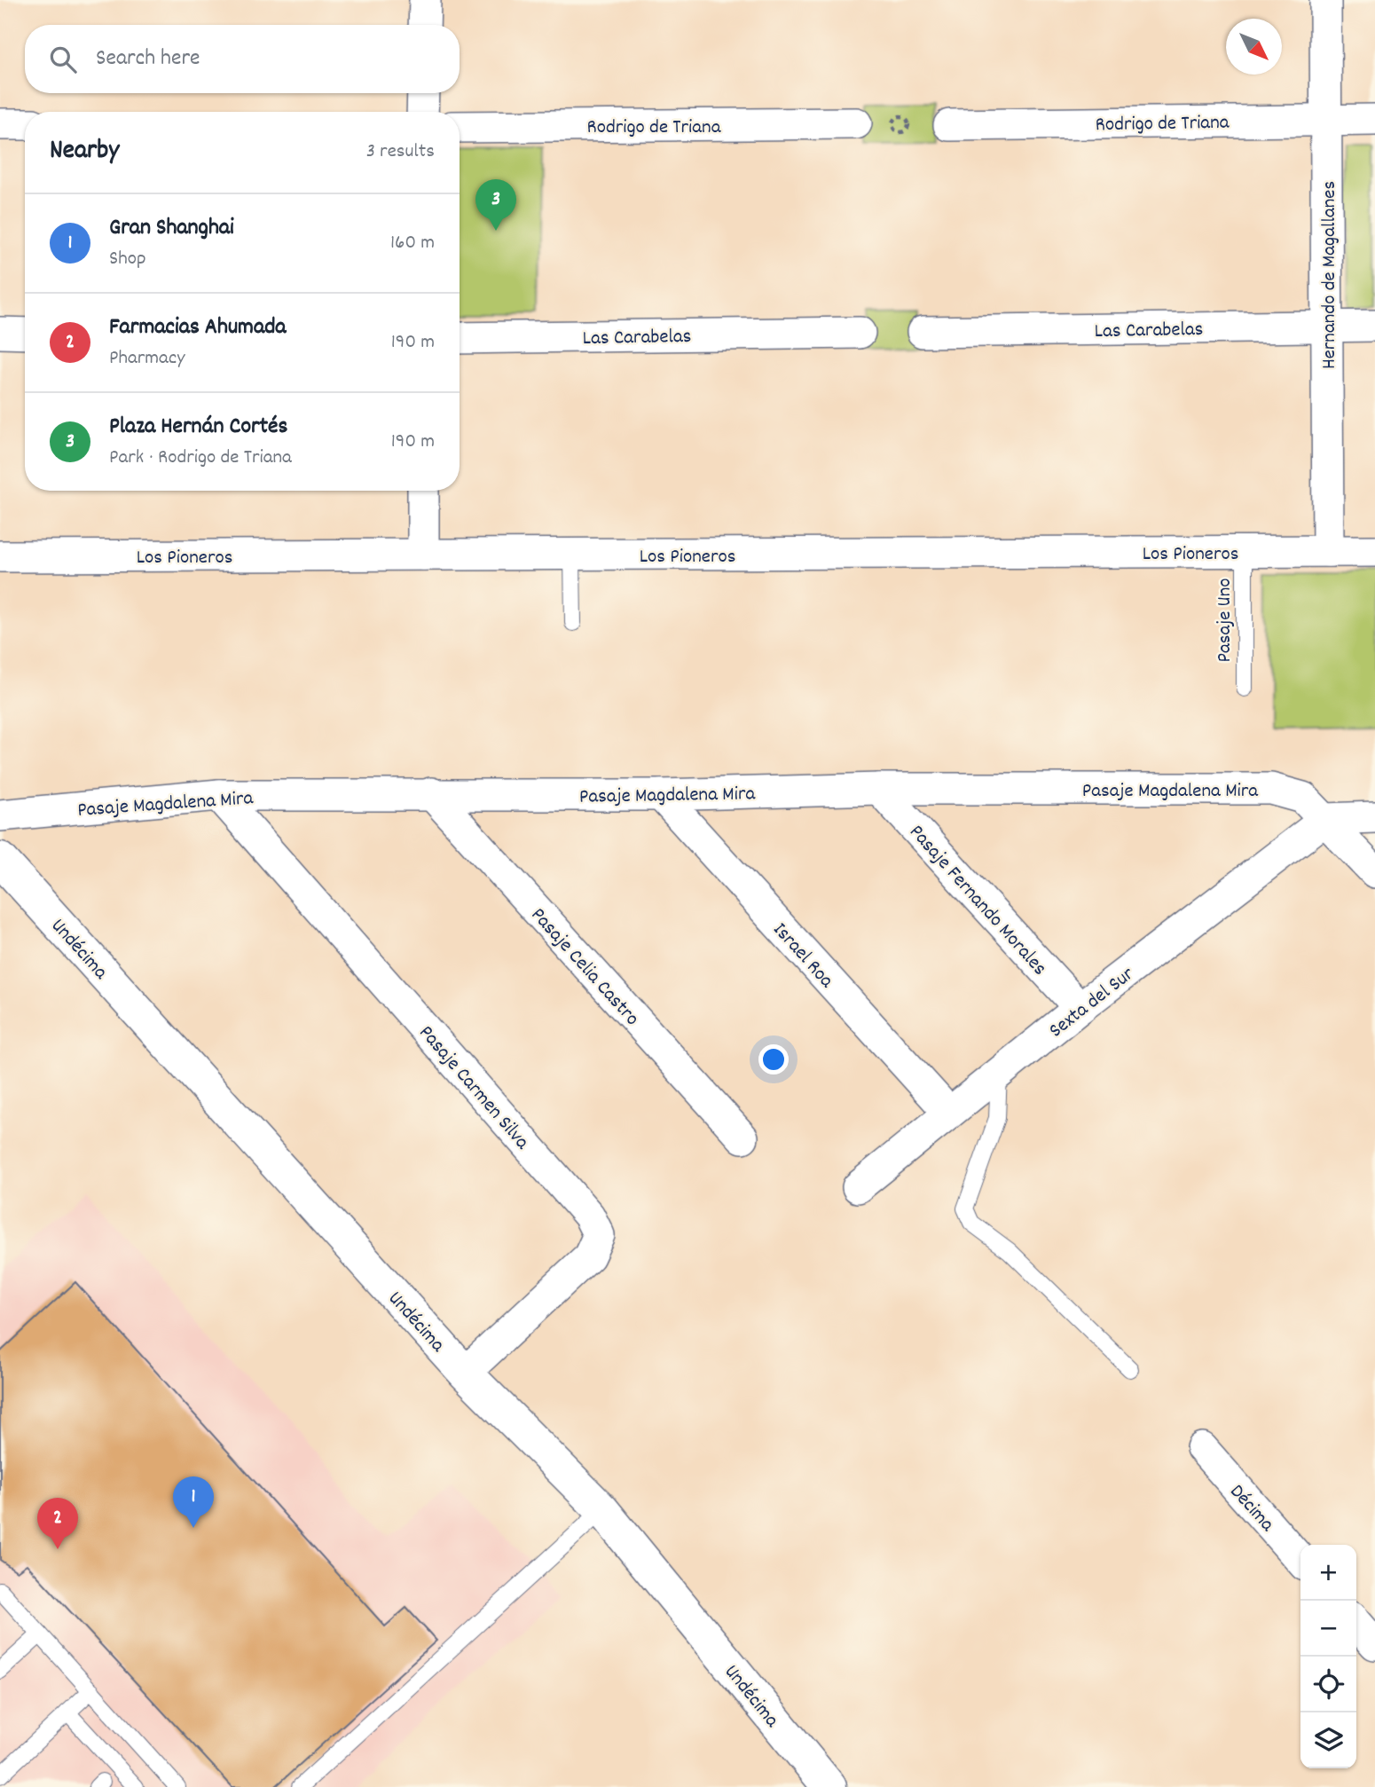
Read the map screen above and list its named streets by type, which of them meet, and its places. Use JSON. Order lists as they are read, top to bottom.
{
  "streets": {
    "street": [
      "Rodrigo de Triana",
      "Hernando de Magallanes",
      "Las Carabelas",
      "Los Pioneros",
      "Pasaje Magdalena Mira",
      "Pasaje Fernando Morales",
      "Undécima",
      "Israel Roa",
      "Pasaje Celia Castro",
      "Sexta del Sur",
      "Pasaje Carmen Silva",
      "Décima"
    ],
    "lane": ["Pasaje Uno"]
  },
  "crossings": [
    ["Rodrigo de Triana", "Hernando de Magallanes"],
    ["Hernando de Magallanes", "Las Carabelas"],
    ["Hernando de Magallanes", "Los Pioneros"],
    ["Los Pioneros", "Pasaje Uno"],
    ["Pasaje Magdalena Mira", "Pasaje Fernando Morales"],
    ["Pasaje Magdalena Mira", "Israel Roa"],
    ["Pasaje Magdalena Mira", "Pasaje Celia Castro"],
    ["Pasaje Magdalena Mira", "Sexta del Sur"],
    ["Pasaje Magdalena Mira", "Pasaje Carmen Silva"],
    ["Pasaje Fernando Morales", "Sexta del Sur"],
    ["Undécima", "Pasaje Carmen Silva"],
    ["Israel Roa", "Sexta del Sur"]
  ],
  "north": "bottom right",
  "page": {
    "search": "Search here",
    "heading": ["Nearby", "3 results"],
    "pins": ["3", "1", "2"],
    "list": [
      {
        "mark": "1",
        "name": "Gran Shanghai",
        "note": "Shop",
        "value": "160 m"
      },
      {
        "mark": "2",
        "name": "Farmacias Ahumada",
        "note": "Pharmacy",
        "value": "190 m"
      },
      {
        "mark": "3",
        "name": "Plaza Hernán Cortés",
        "note": "Park · Rodrigo de Triana",
        "value": "190 m"
      }
    ],
    "map_buttons": ["+", "−"]
  }
}
